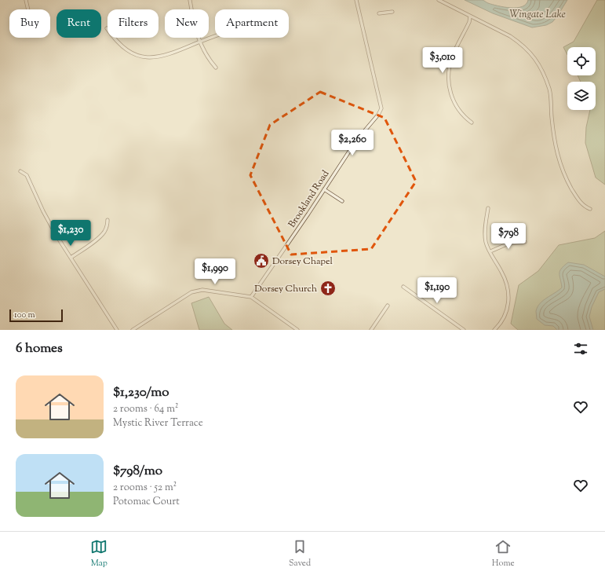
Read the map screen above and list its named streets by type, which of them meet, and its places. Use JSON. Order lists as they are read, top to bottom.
{
  "streets": {
    "street": ["Brookland Road"]
  },
  "water": ["Wingate Lake"],
  "places": {
    "public building": ["Dorsey Chapel"],
    "church": ["Dorsey Church"]
  },
  "scale_bar": "100 m",
  "page": {
    "chip": [
      "Buy",
      "Rent",
      "Filters",
      "New",
      "Apartment"
    ],
    "price": [
      "$3,010",
      "$2,260",
      "$1,230",
      "$798",
      "$1,990",
      "$1,190"
    ],
    "scale": "100 m",
    "heading": "6 homes",
    "list": [
      {
        "name": "$1,230/mo",
        "note": "2 rooms · 64 m² · Mystic River Terrace"
      },
      {
        "name": "$798/mo",
        "note": "2 rooms · 52 m² · Potomac Court"
      }
    ],
    "tabs": ["Map", "Saved", "Home"]
  }
}
